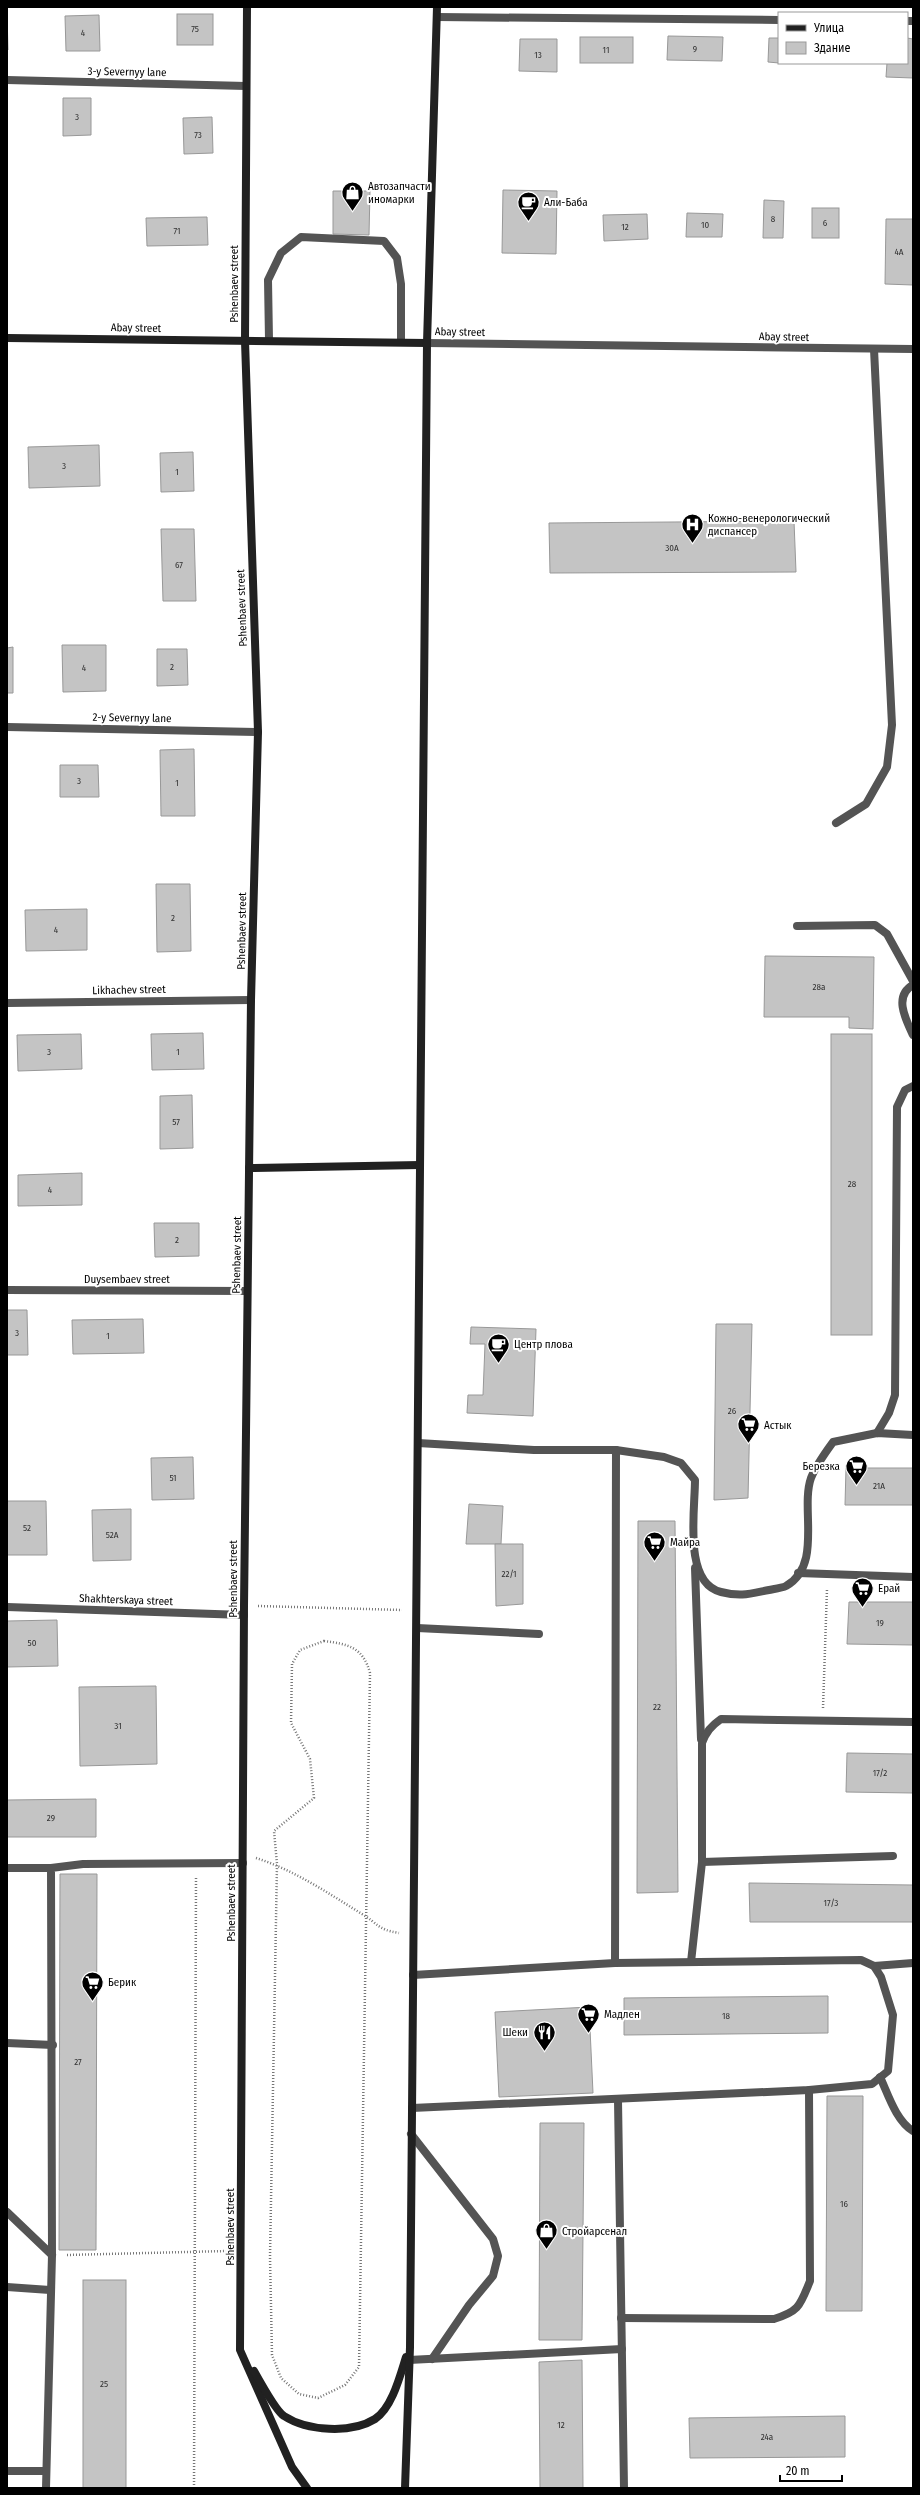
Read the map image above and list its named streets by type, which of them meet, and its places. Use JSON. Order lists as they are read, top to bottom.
{
  "streets": {
    "main road": ["Pshenbaev street", "Abay street"],
    "street": [
      "3-y Severnyy lane",
      "2-y Severnyy lane",
      "Likhachev street",
      "Duysembaev street",
      "Shakhterskaya street"
    ]
  },
  "crossings": [
    ["3-y Severnyy lane", "Pshenbaev street"],
    ["Pshenbaev street", "Abay street"],
    ["Pshenbaev street", "2-y Severnyy lane"],
    ["Pshenbaev street", "Likhachev street"],
    ["Pshenbaev street", "Duysembaev street"],
    ["Pshenbaev street", "Shakhterskaya street"]
  ],
  "places": {
    "shop": ["Автозапчасти иномарки", "Стройарсенал"],
    "cafe": ["Али-Баба", "Центр плова"],
    "hospital": ["Кожно-венерологический диспансер"],
    "supermarket": [
      "Астык",
      "Березка",
      "Майра",
      "Ерай",
      "Берик",
      "Мадлен"
    ],
    "restaurant": ["Шеки"]
  },
  "house_numbers": [
    "75",
    "4",
    "9",
    "11",
    "13",
    "3",
    "73",
    "8",
    "6",
    "10",
    "12",
    "71",
    "4А",
    "3",
    "1",
    "30А",
    "67",
    "2",
    "4",
    "3",
    "1",
    "2",
    "4",
    "28а",
    "3",
    "1",
    "57",
    "28",
    "4",
    "2",
    "3",
    "1",
    "26",
    "51",
    "21А",
    "52",
    "52А",
    "22/1",
    "19",
    "50",
    "22",
    "31",
    "17/2",
    "29",
    "17/3",
    "18",
    "27",
    "16",
    "25",
    "12",
    "24а"
  ],
  "legend": ["Улица", "Здание"],
  "scale_bar": "20 m"
}
